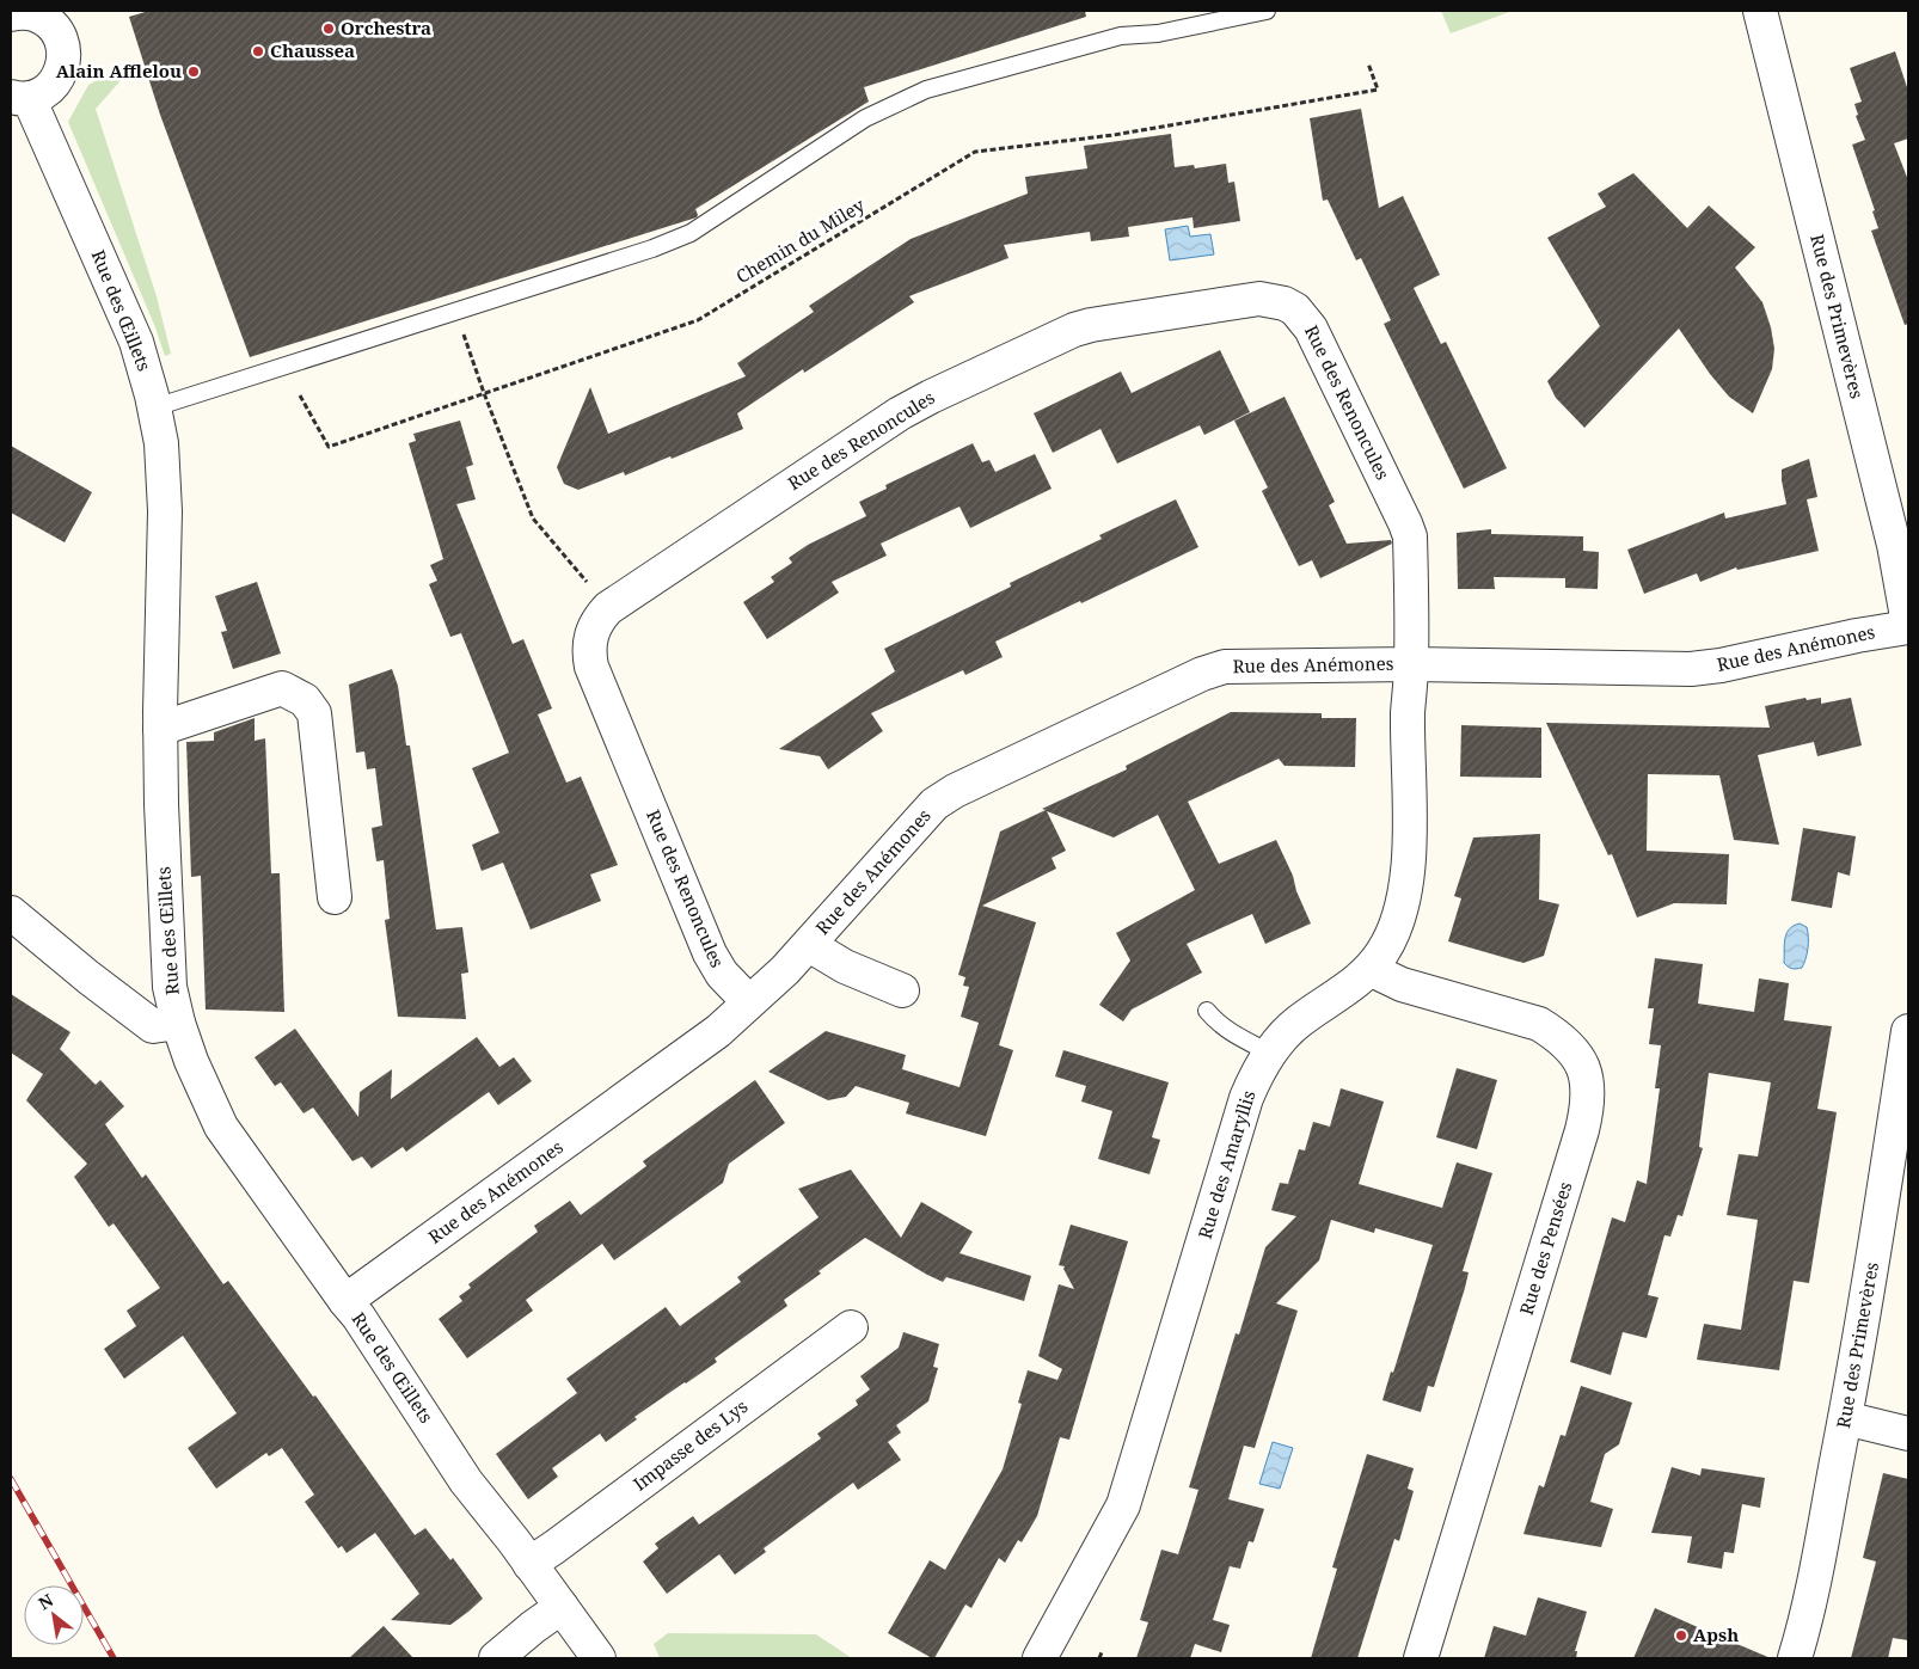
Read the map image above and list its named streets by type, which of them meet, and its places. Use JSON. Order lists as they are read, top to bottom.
{
  "streets": {
    "street": [
      "Rue des Œillets",
      "Rue des Primevères",
      "Rue des Renoncules",
      "Rue des Anémones",
      "Rue des Amaryllis",
      "Rue des Pensées",
      "Impasse des Lys"
    ],
    "path": ["Chemin du Miley"]
  },
  "crossings": [
    ["Rue des Œillets", "Rue des Anémones"],
    ["Rue des Œillets", "Impasse des Lys"],
    ["Rue des Primevères", "Rue des Anémones"],
    ["Rue des Renoncules", "Rue des Anémones"],
    ["Rue des Renoncules", "Rue des Amaryllis"],
    ["Rue des Anémones", "Rue des Amaryllis"],
    ["Rue des Amaryllis", "Rue des Pensées"]
  ],
  "places": [
    "Orchestra",
    "Chaussea",
    "Alain Afflelou",
    "Apsh"
  ],
  "north": "top left"
}
